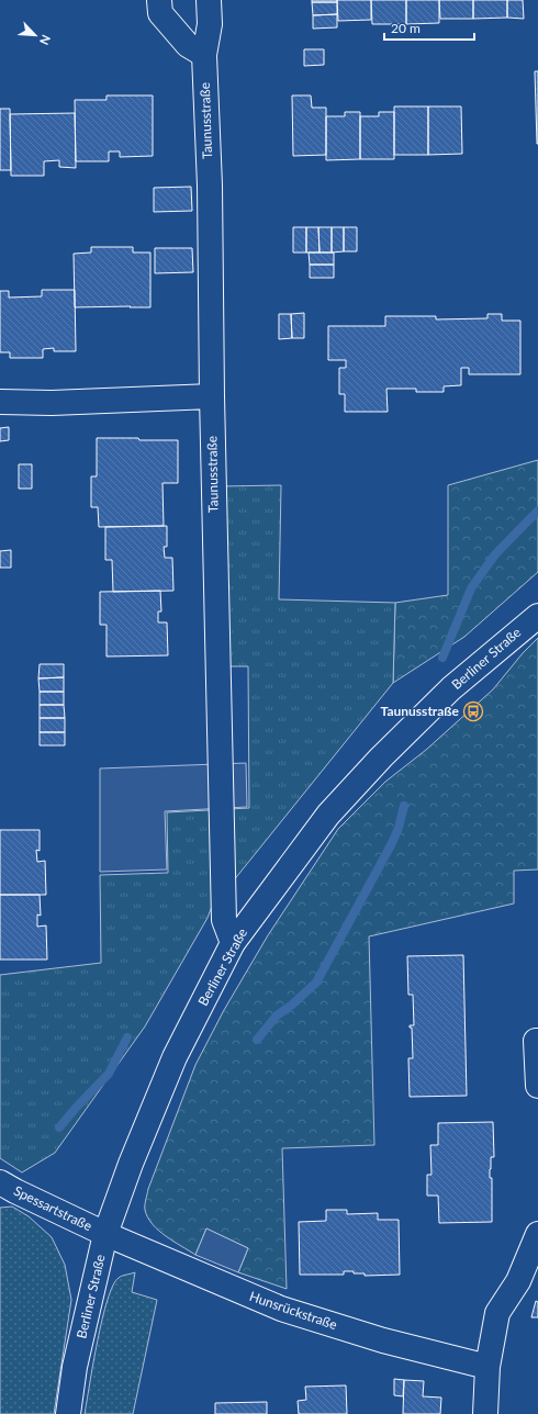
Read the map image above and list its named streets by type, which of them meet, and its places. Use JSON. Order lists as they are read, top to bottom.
{
  "streets": {
    "street": [
      "Taunusstraße",
      "Berliner Straße",
      "Spessartstraße",
      "Hunsrückstraße"
    ]
  },
  "crossings": [
    ["Taunusstraße", "Berliner Straße"],
    ["Berliner Straße", "Spessartstraße"],
    ["Berliner Straße", "Hunsrückstraße"],
    ["Spessartstraße", "Hunsrückstraße"]
  ],
  "places": {
    "bus stop": ["Taunusstraße"]
  },
  "scale_bar": "20 m",
  "north": "bottom right"
}
